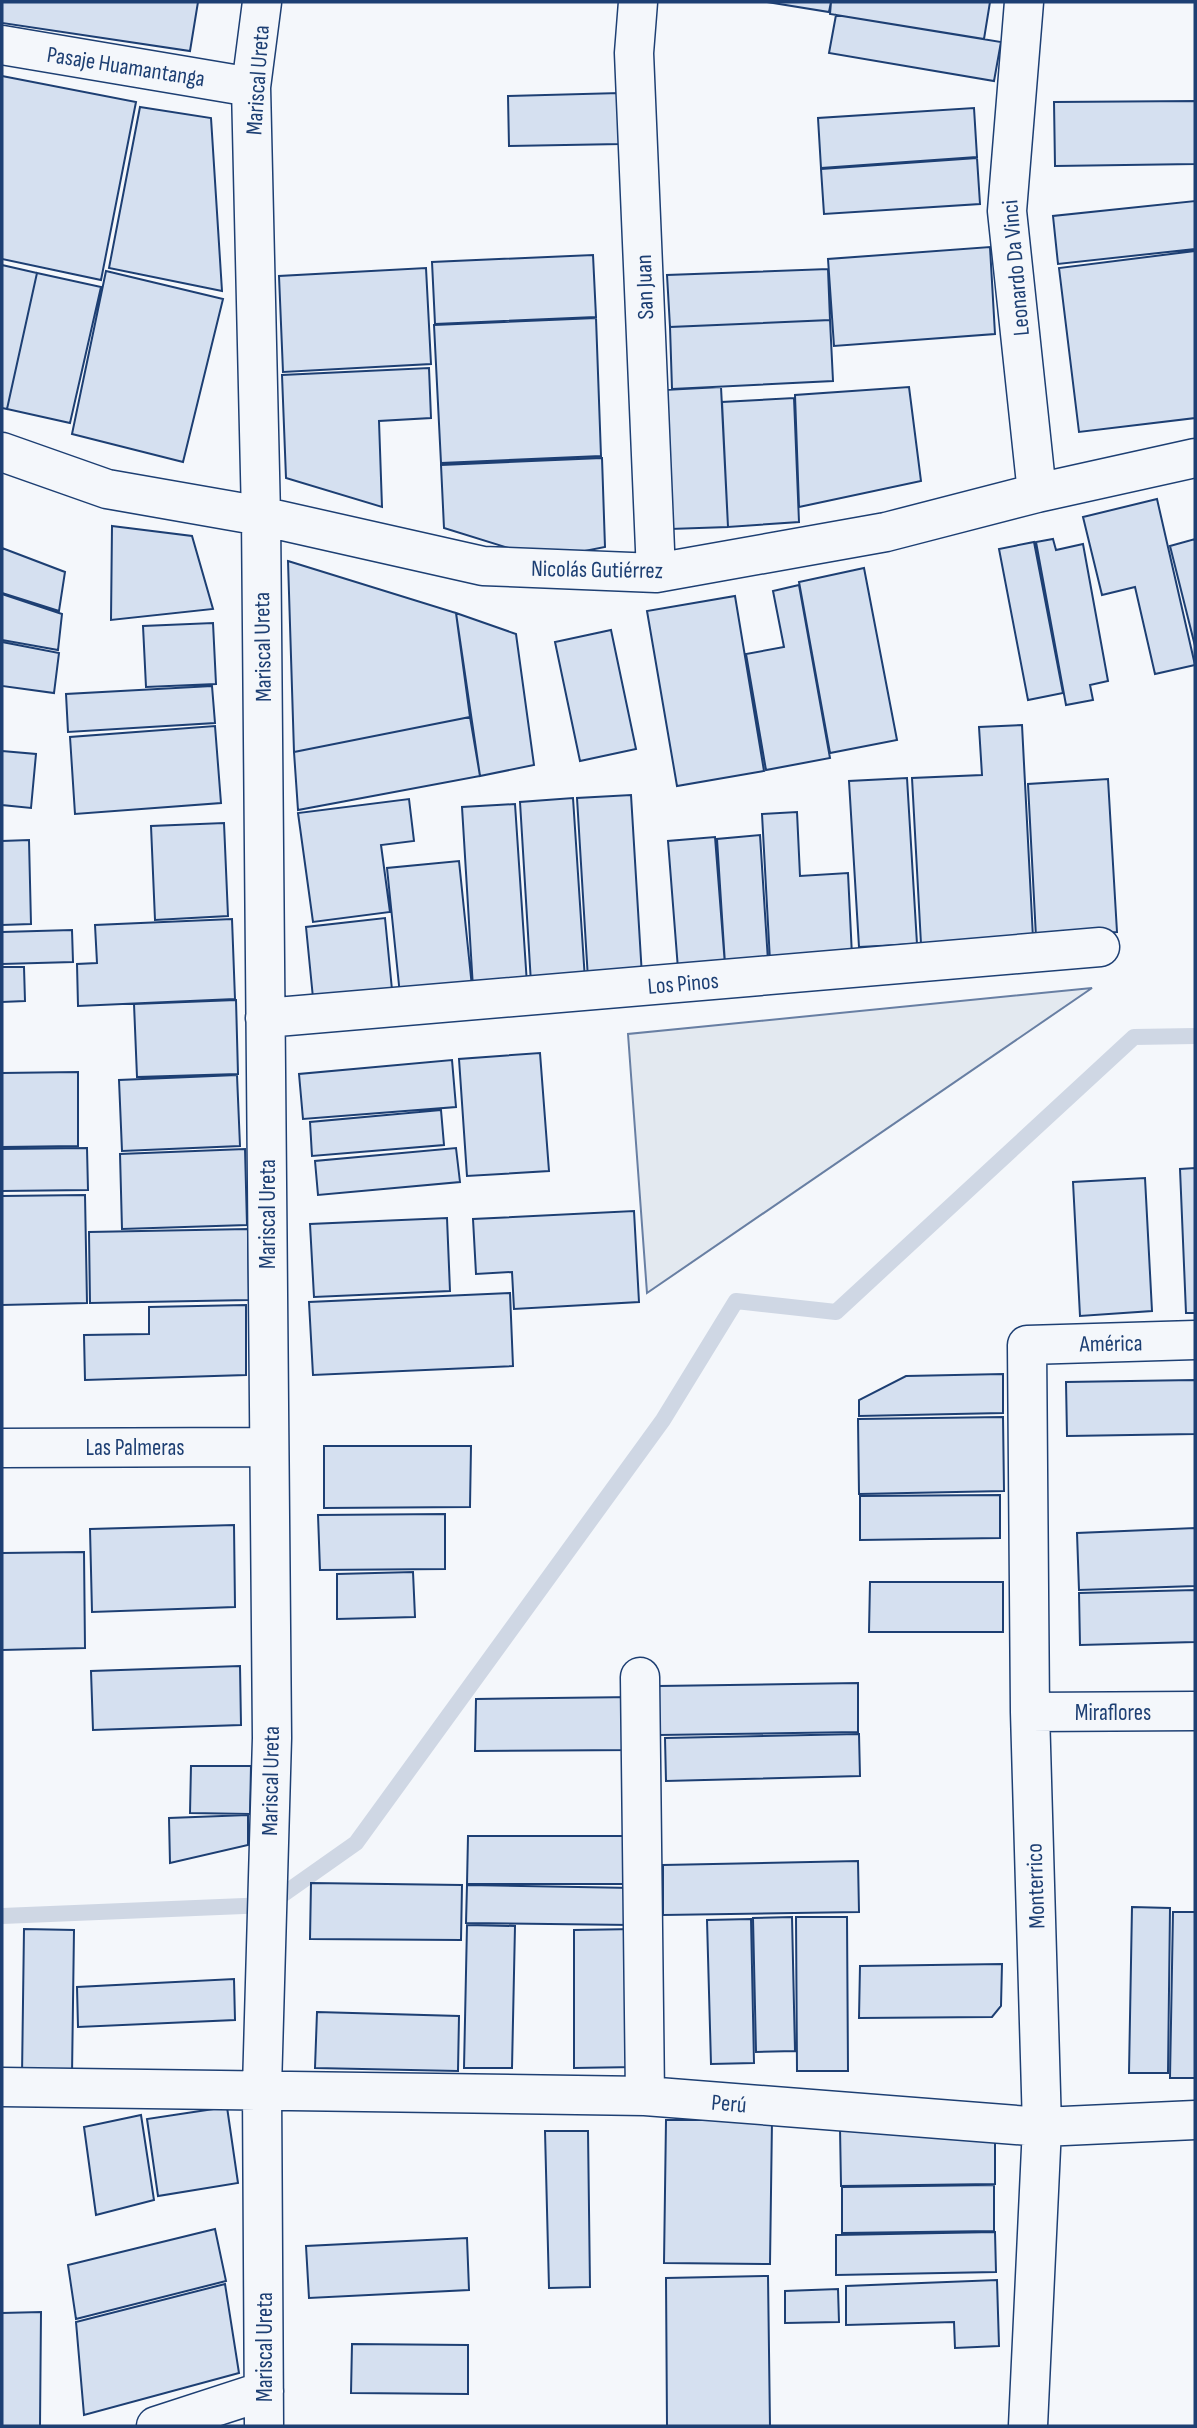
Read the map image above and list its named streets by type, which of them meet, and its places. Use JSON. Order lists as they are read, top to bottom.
{
  "streets": {
    "street": [
      "Pasaje Huamantanga",
      "Mariscal Ureta",
      "Leonardo Da Vinci",
      "San Juan",
      "Nicolás Gutiérrez",
      "Los Pinos",
      "América",
      "Las Palmeras",
      "Miraflores",
      "Monterrico",
      "Perú"
    ]
  },
  "crossings": [
    ["Pasaje Huamantanga", "Mariscal Ureta"],
    ["Mariscal Ureta", "Nicolás Gutiérrez"],
    ["Mariscal Ureta", "Los Pinos"],
    ["Mariscal Ureta", "Las Palmeras"],
    ["Mariscal Ureta", "Perú"],
    ["Leonardo Da Vinci", "Nicolás Gutiérrez"],
    ["San Juan", "Nicolás Gutiérrez"],
    ["América", "Monterrico"],
    ["Miraflores", "Monterrico"],
    ["Monterrico", "Perú"]
  ]
}
